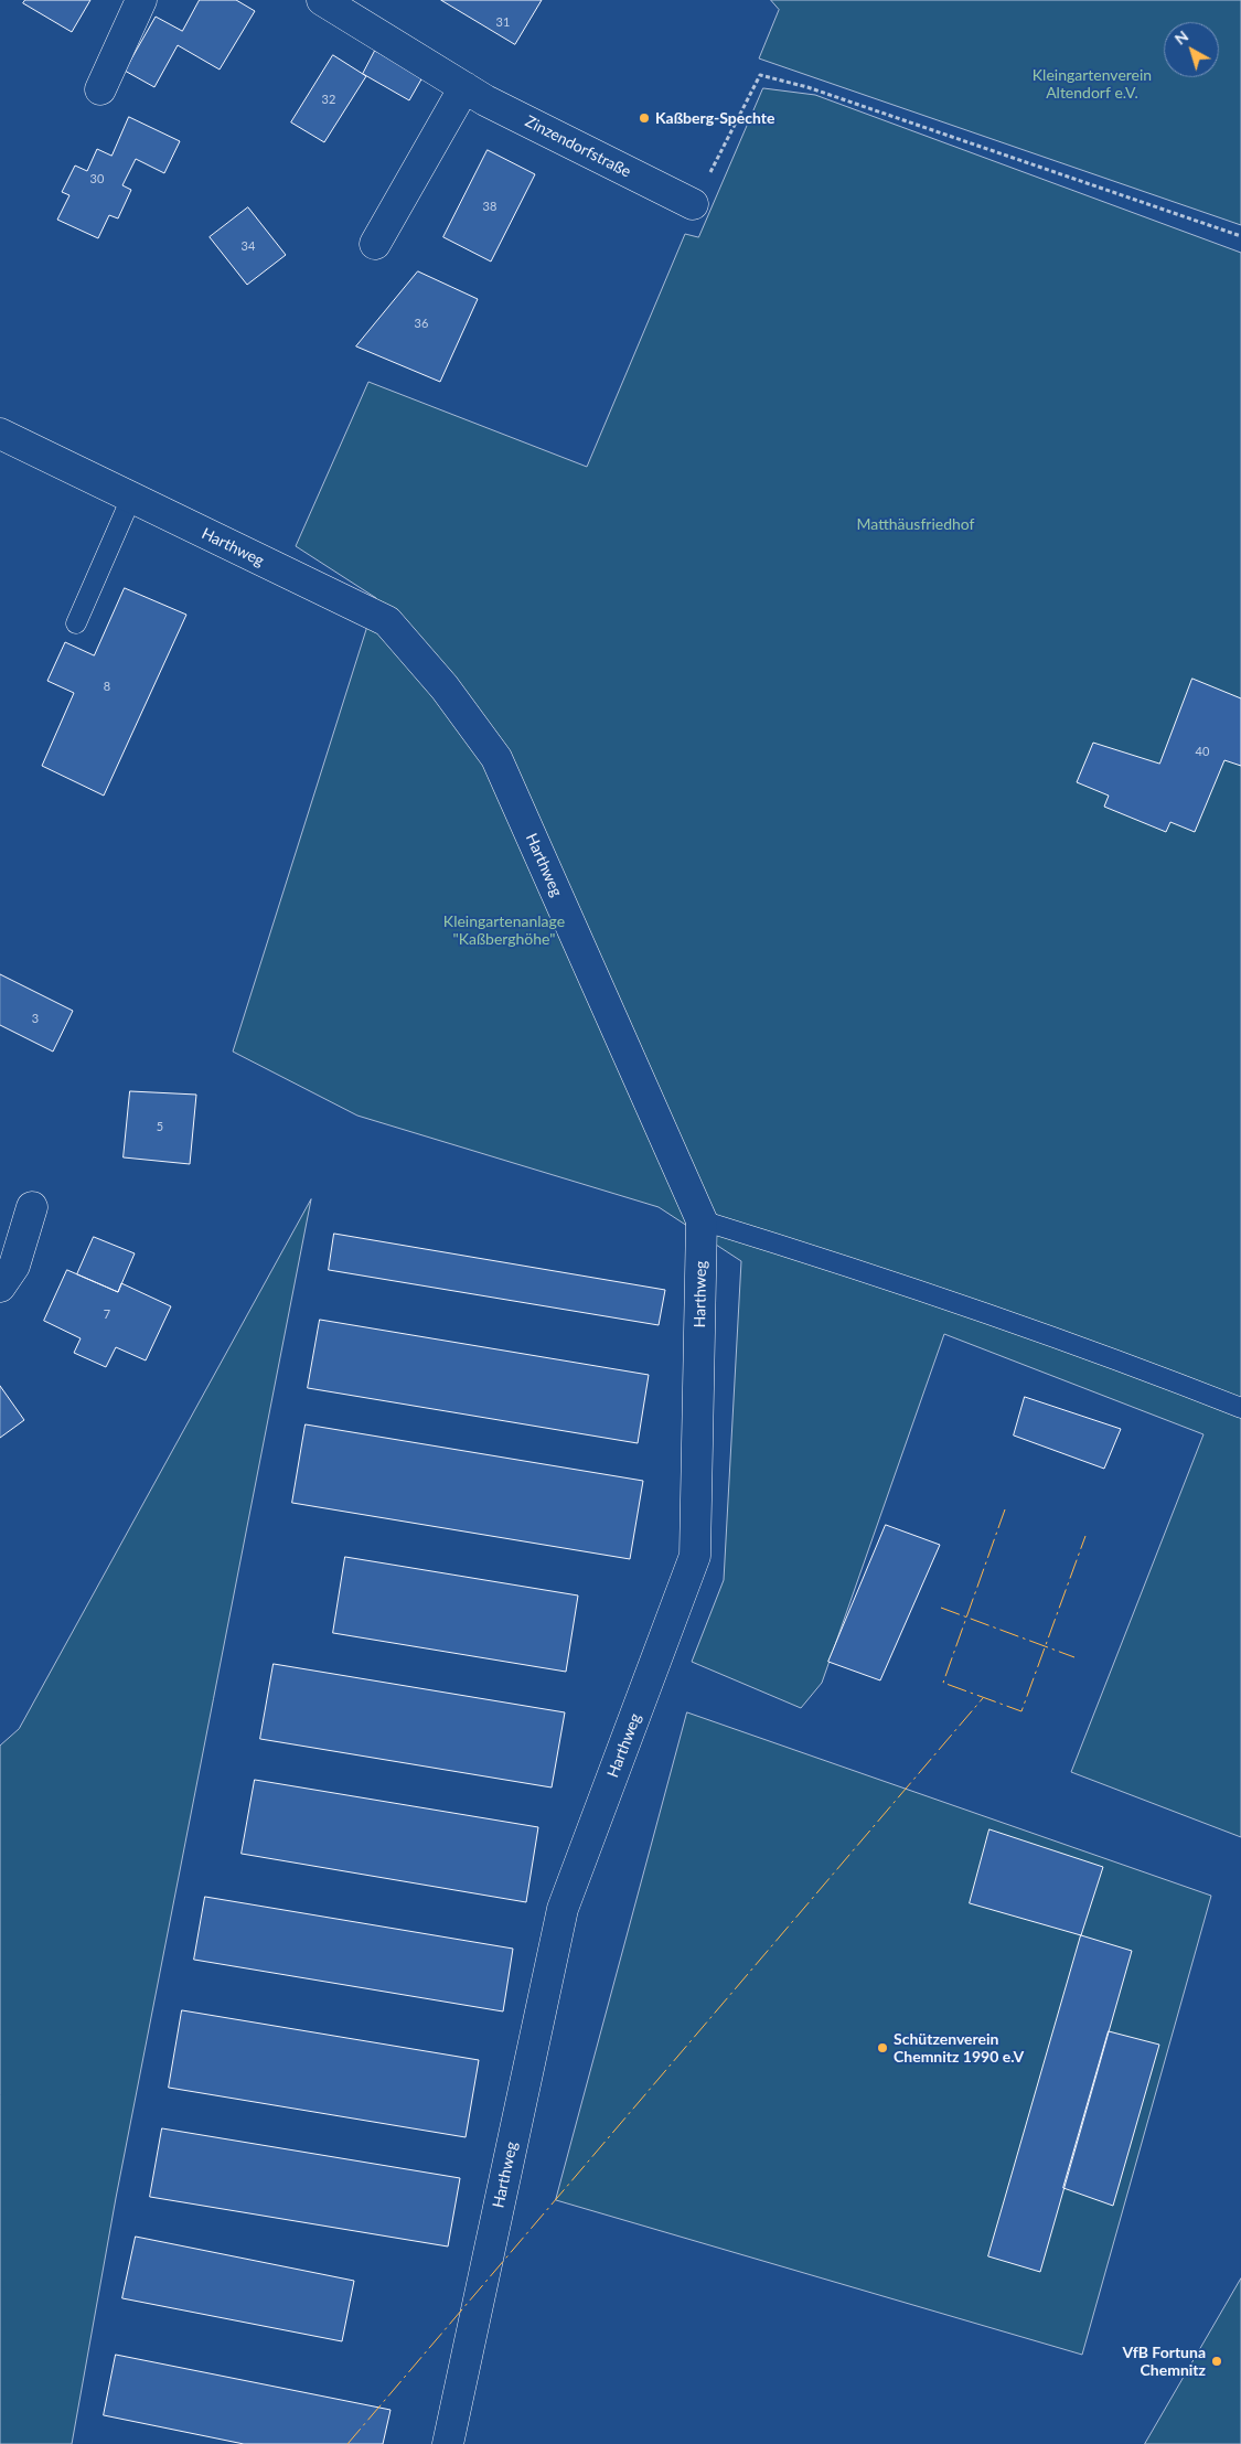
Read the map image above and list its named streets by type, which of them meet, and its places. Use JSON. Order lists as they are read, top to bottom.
{
  "streets": {
    "street": ["Zinzendorfstraße", "Harthweg"]
  },
  "parks": ["Kleingartenverein Altendorf e.V.", "Matthäusfriedhof", "Kleingartenanlage \"Kaßberghöhe\""],
  "places": ["Kaßberg-Spechte", "Schützenverein Chemnitz 1990 e.V", "VfB Fortuna Chemnitz"],
  "house_numbers": [
    "31",
    "32",
    "30",
    "38",
    "34",
    "36",
    "8",
    "40",
    "3",
    "5",
    "7"
  ],
  "north": "top left"
}
